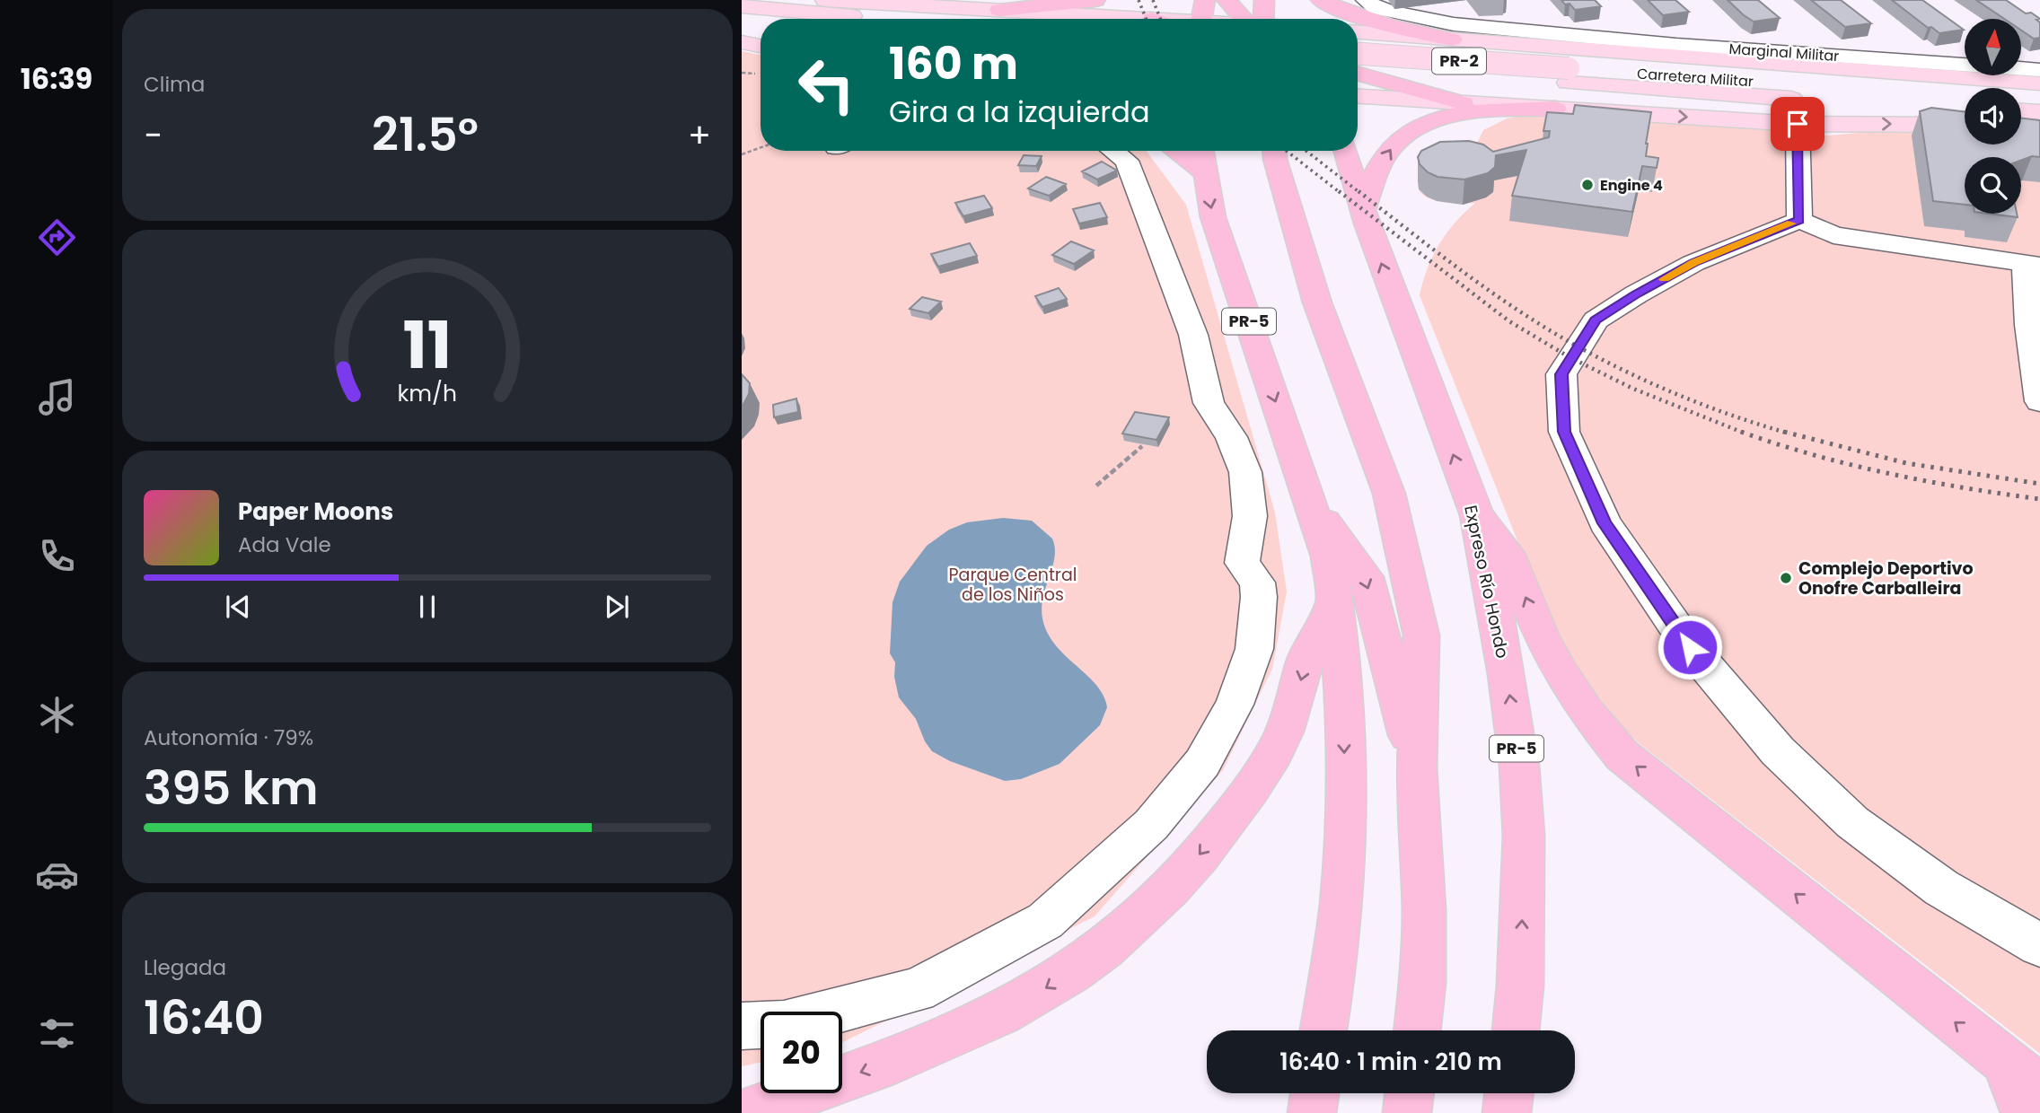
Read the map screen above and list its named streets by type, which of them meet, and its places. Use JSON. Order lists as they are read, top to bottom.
{
  "streets": {
    "highway": ["PR-5", "Expreso Río Hondo"],
    "main road": ["PR-2", "Carretera Militar"],
    "street": ["Marginal Militar"]
  },
  "parks": ["Parque Central de los Niños"],
  "places": ["Engine 4", "Complejo Deportivo Onofre Carballeira"],
  "north": "top",
  "page": {
    "tabs": "16:39",
    "tile": [
      "Clima",
      ["Autonomía · 79%", "395 km"],
      ["Llegada", "16:40"]
    ],
    "turn": ["160 m", "Gira a la izquierda"],
    "heat": ["−", "21.5°", "+"],
    "song": ["Paper Moons", "Ada Vale"],
    "limit": "20",
    "trip": "16:40 · 1 min · 210 m",
    "gauge": ["11", "km/h"]
  }
}
